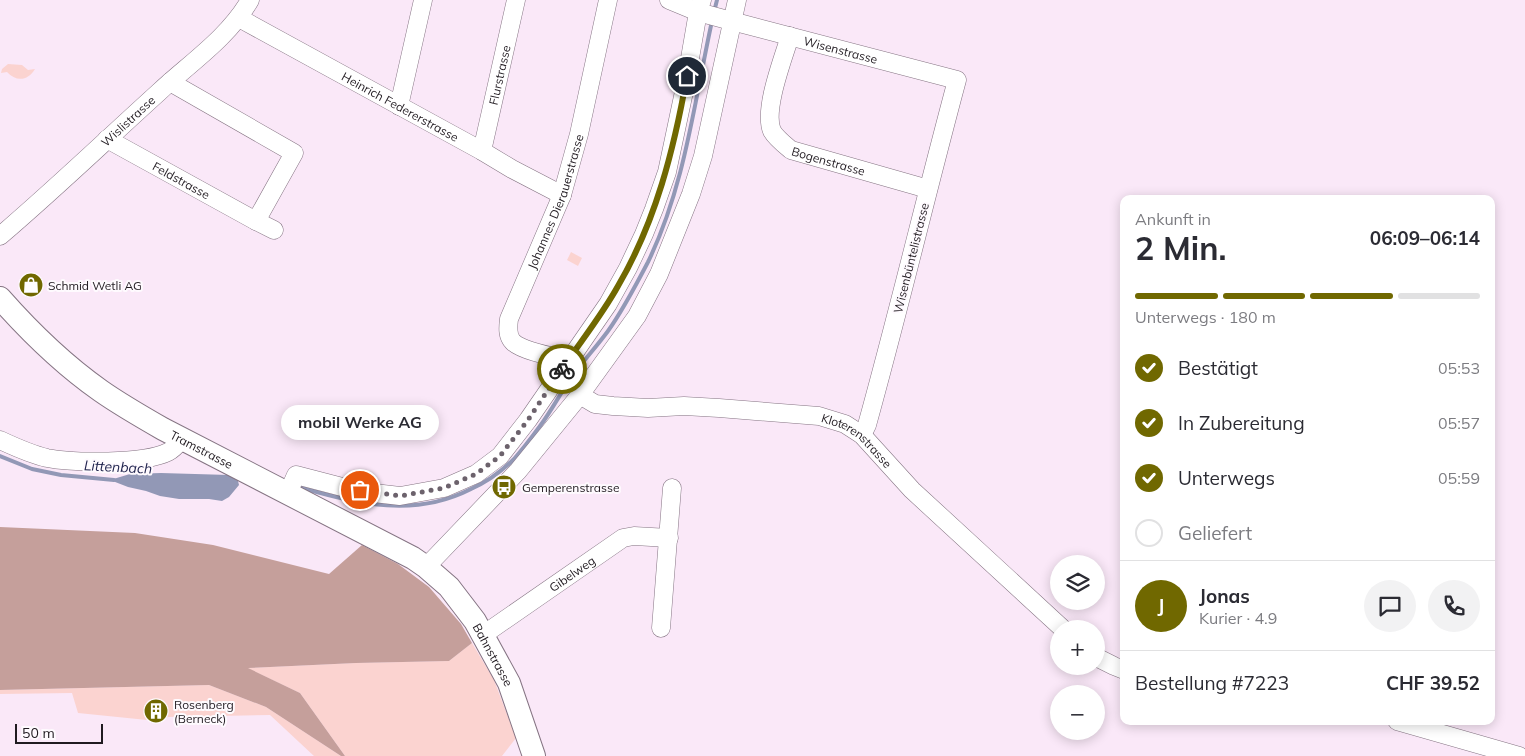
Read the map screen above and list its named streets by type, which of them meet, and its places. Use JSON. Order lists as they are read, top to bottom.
{
  "streets": {
    "main road": ["Tramstrasse", "Bahnstrasse"],
    "street": [
      "Wisenstrasse",
      "Flurstrasse",
      "Heinrich Federerstrasse",
      "Wislistrasse",
      "Bogenstrasse",
      "Feldstrasse",
      "Johannes Dierauerstrasse",
      "Wisenbüntelistrasse",
      "Kloterenstrasse",
      "Gibelweg"
    ]
  },
  "crossings": [
    ["Wisenstrasse", "Bogenstrasse"],
    ["Wisenstrasse", "Wisenbüntelistrasse"],
    ["Flurstrasse", "Heinrich Federerstrasse"],
    ["Heinrich Federerstrasse", "Wislistrasse"],
    ["Heinrich Federerstrasse", "Johannes Dierauerstrasse"],
    ["Wislistrasse", "Feldstrasse"],
    ["Bogenstrasse", "Wisenbüntelistrasse"],
    ["Wisenbüntelistrasse", "Kloterenstrasse"],
    ["Tramstrasse", "Bahnstrasse"],
    ["Gibelweg", "Bahnstrasse"]
  ],
  "water": ["Littenbach"],
  "places": {
    "shop": ["Schmid Wetli AG"],
    "bus stop": ["Gemperenstrasse"],
    "other": ["mobil Werke AG"],
    "building": ["Rosenberg (Berneck)"]
  },
  "scale_bar": "50 m",
  "page": {
    "heading": ["2 Min.", "Ankunft in", "06:09–06:14"],
    "panel": [
      "Jonas",
      "Kurier · 4.9",
      "Bestellung #7223",
      "CHF 39.52"
    ],
    "bar": "Unterwegs · 180 m",
    "list": [
      ["Bestätigt", "05:53"],
      ["In Zubereitung", "05:57"],
      ["Unterwegs", "05:59"],
      "Geliefert"
    ],
    "bubble": "mobil Werke AG",
    "map_buttons": ["+", "−"],
    "round": "J",
    "scale": "50 m"
  }
}
